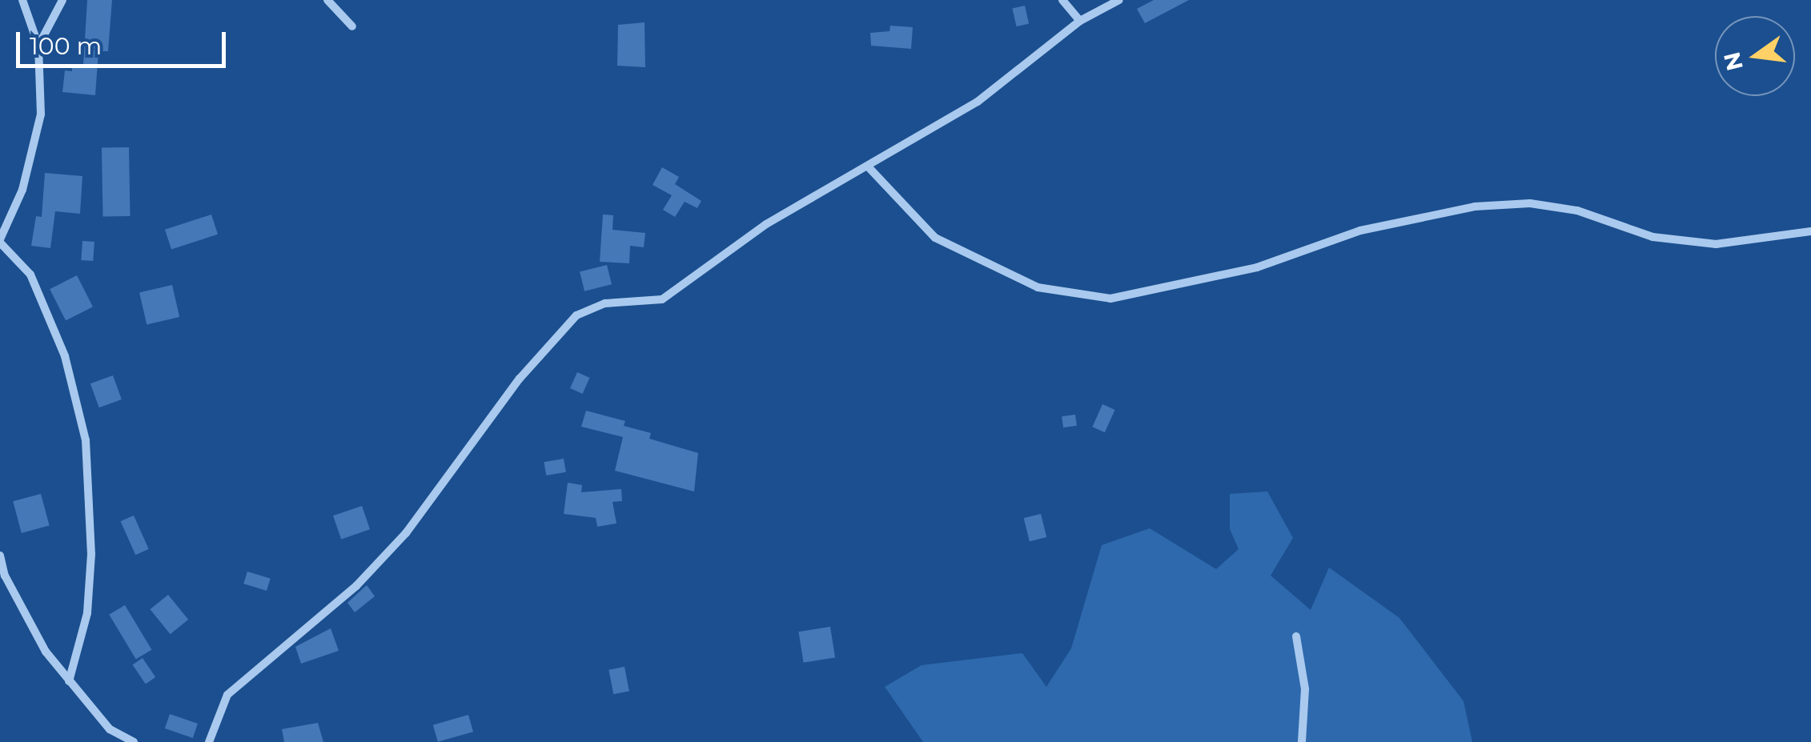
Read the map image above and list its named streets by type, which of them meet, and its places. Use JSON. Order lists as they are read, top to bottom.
{
  "scale_bar": "100 m",
  "north": "left"
}
